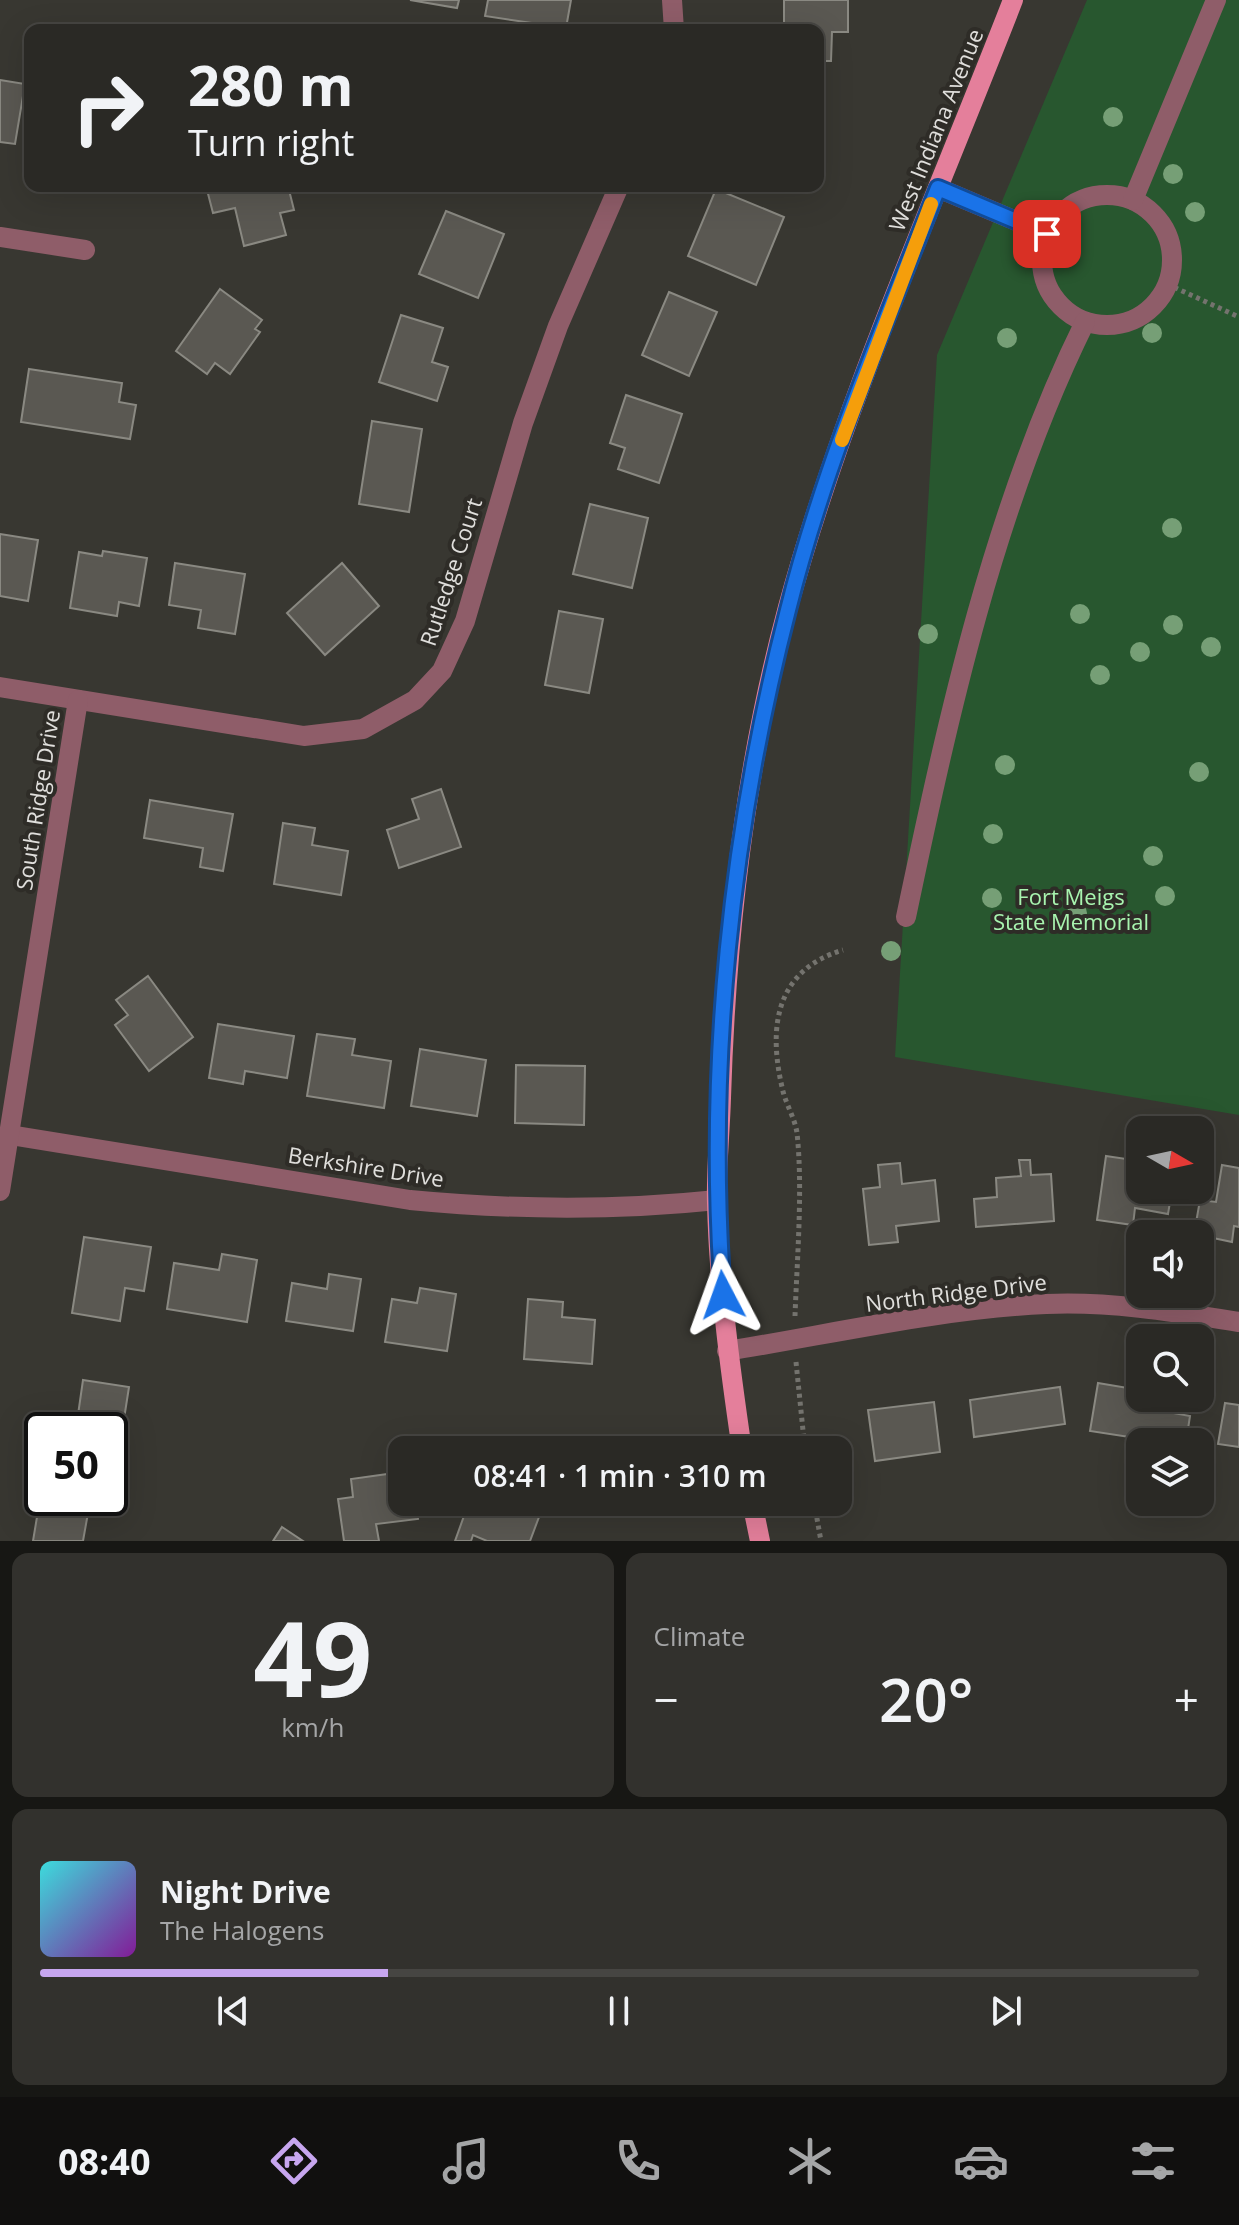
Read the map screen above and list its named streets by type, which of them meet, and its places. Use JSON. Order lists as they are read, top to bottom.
{
  "streets": {
    "main road": ["West Indiana Avenue"],
    "street": [
      "Rutledge Court",
      "South Ridge Drive",
      "Berkshire Drive",
      "North Ridge Drive"
    ]
  },
  "crossings": [
    ["West Indiana Avenue", "Berkshire Drive"],
    ["West Indiana Avenue", "North Ridge Drive"],
    ["Rutledge Court", "South Ridge Drive"],
    ["South Ridge Drive", "Berkshire Drive"]
  ],
  "parks": ["Fort Meigs State Memorial"],
  "north": "right",
  "page": {
    "turn": ["280 m", "Turn right"],
    "limit": "50",
    "trip": "08:41 · 1 min · 310 m",
    "tile": [
      ["49", "km/h"],
      "Climate"
    ],
    "heat": ["−", "20°", "+"],
    "song": ["Night Drive", "The Halogens"],
    "tabs": "08:40"
  }
}
